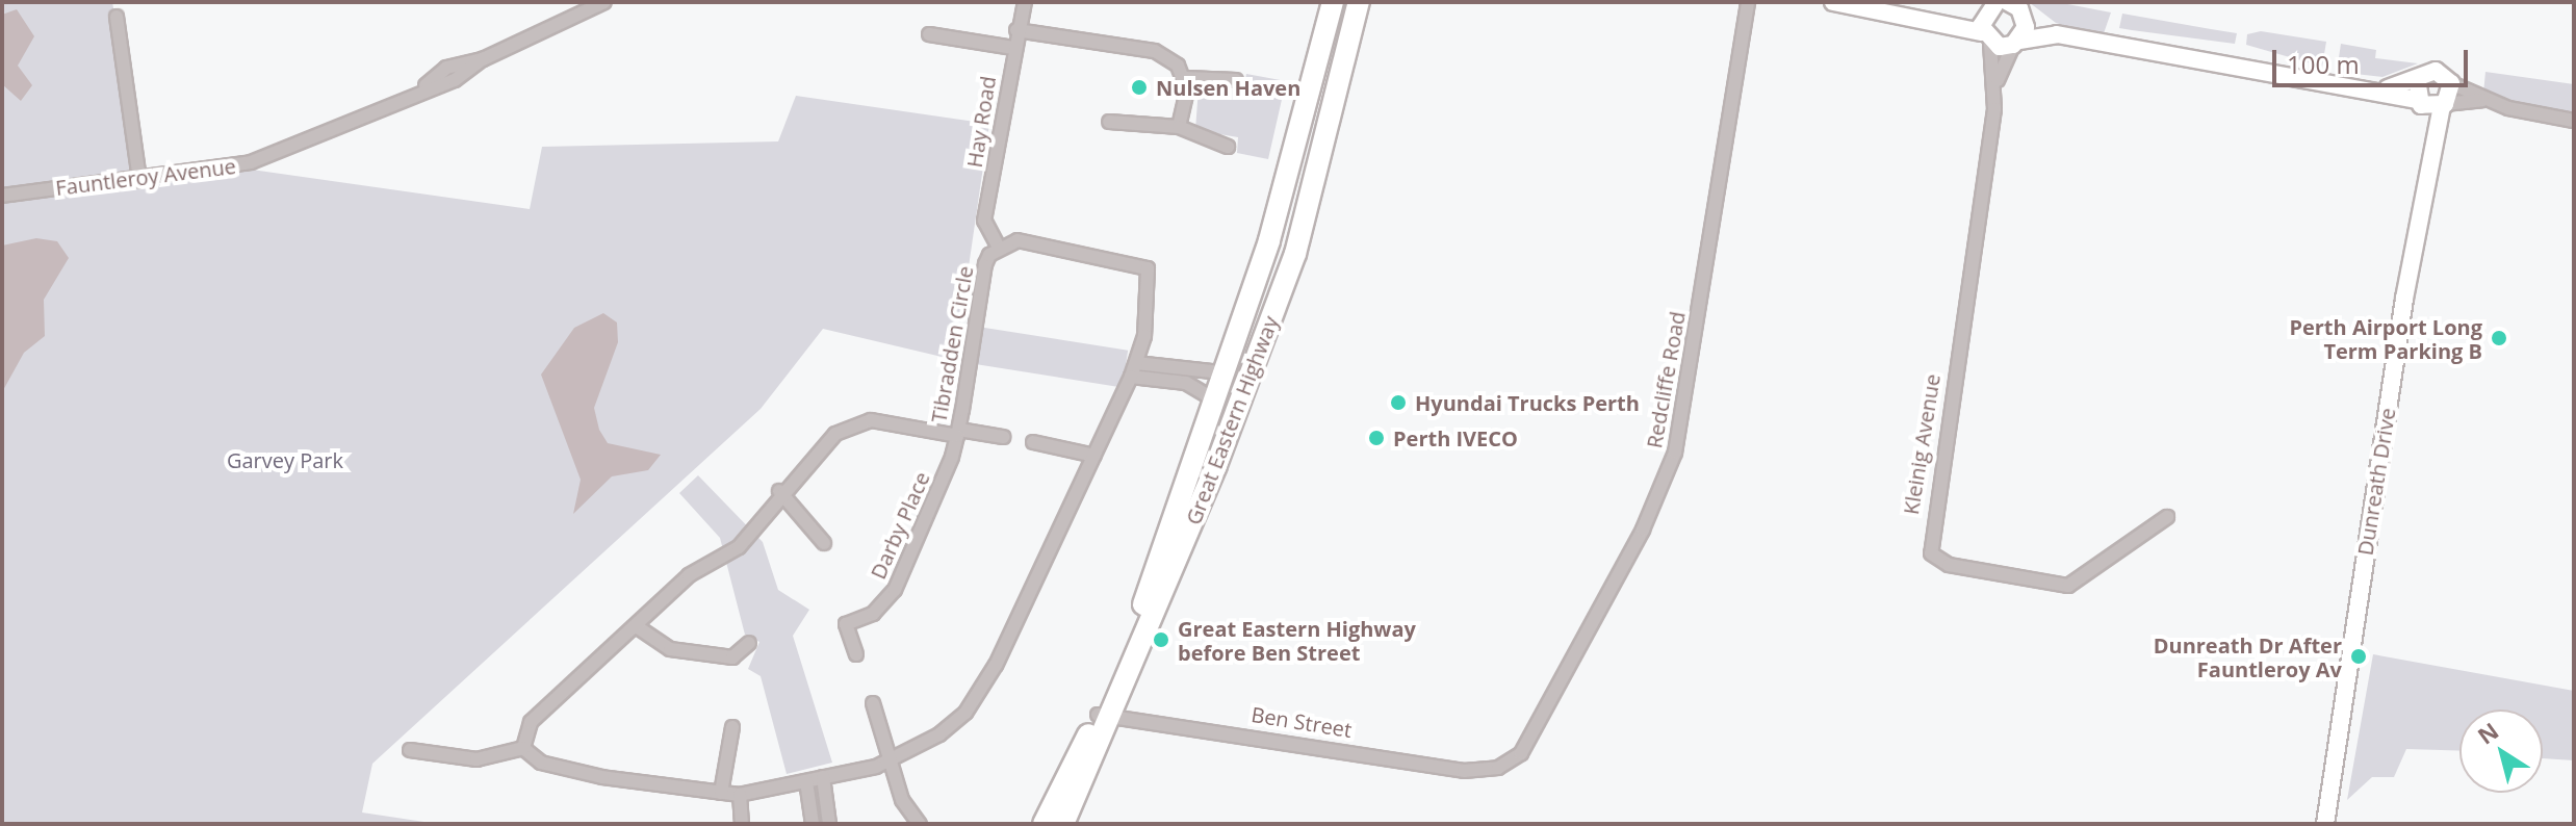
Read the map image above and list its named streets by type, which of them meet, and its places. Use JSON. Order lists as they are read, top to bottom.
{
  "streets": {
    "highway": ["Great Eastern Highway"],
    "main road": ["Dunreath Drive"],
    "street": [
      "Hay Road",
      "Fauntleroy Avenue",
      "Tibradden Circle",
      "Redcliffe Road",
      "Kleinig Avenue",
      "Darby Place",
      "Ben Street"
    ]
  },
  "crossings": [
    ["Hay Road", "Tibradden Circle"],
    ["Tibradden Circle", "Darby Place"],
    ["Redcliffe Road", "Ben Street"],
    ["Great Eastern Highway", "Ben Street"]
  ],
  "parks": ["Garvey Park"],
  "places": [
    "Nulsen Haven",
    "Perth Airport Long Term Parking B",
    "Hyundai Trucks Perth",
    "Perth IVECO",
    "Great Eastern Highway before Ben Street",
    "Dunreath Dr After Fauntleroy Av"
  ],
  "scale_bar": "100 m",
  "north": "top left"
}
